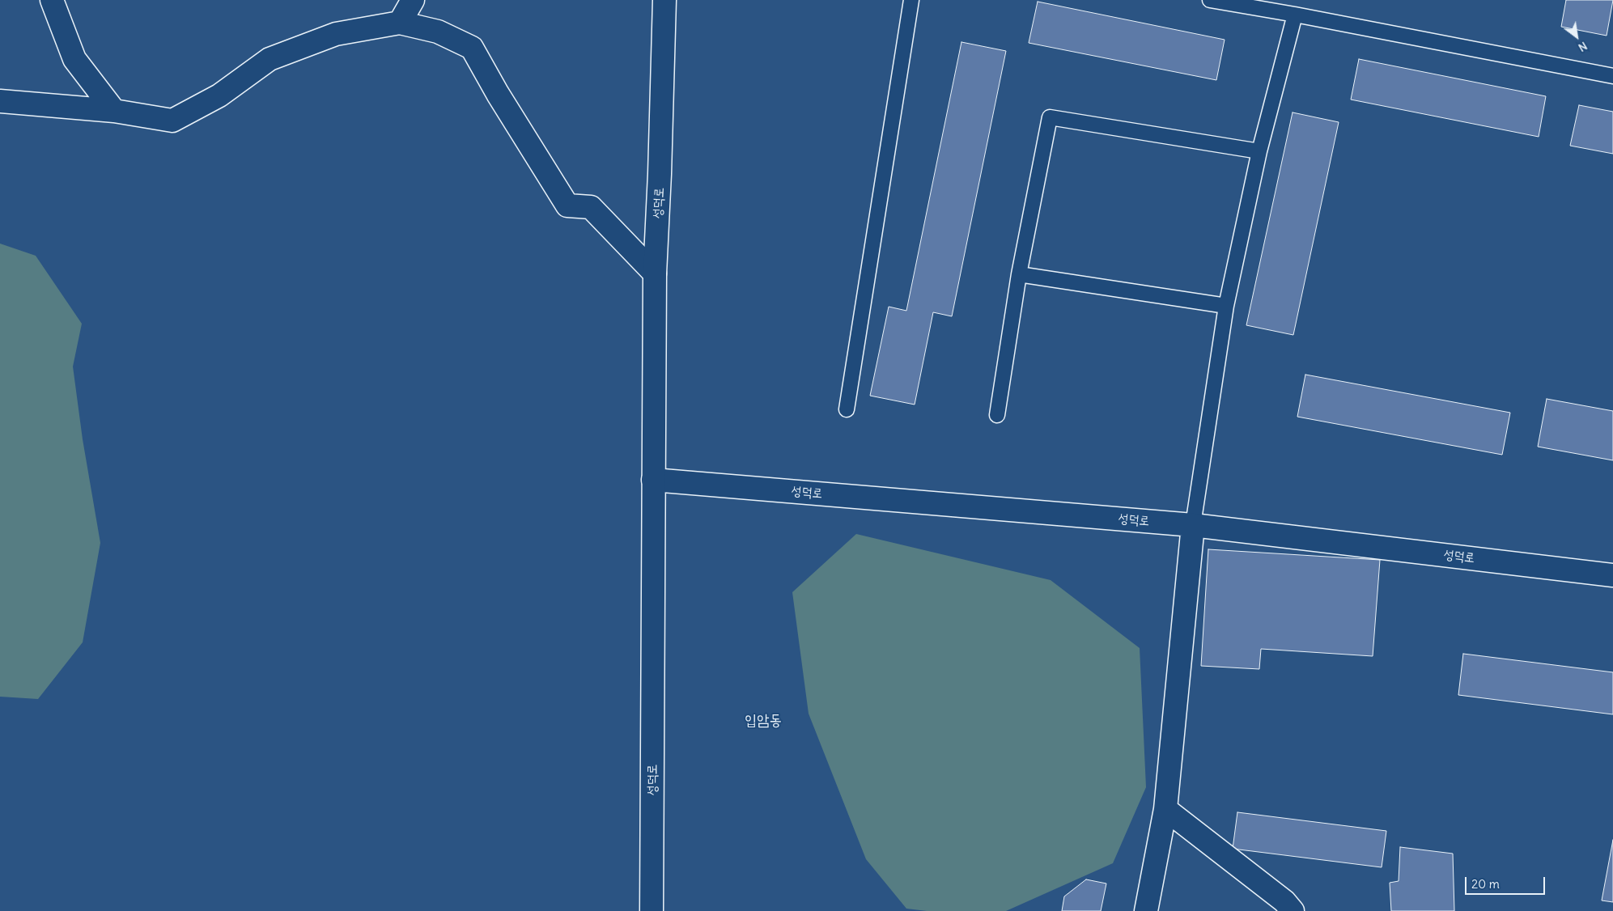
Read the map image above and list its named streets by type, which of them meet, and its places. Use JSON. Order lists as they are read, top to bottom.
{
  "streets": {
    "street": ["성덕로"]
  },
  "districts": ["입암동"],
  "scale_bar": "20 m",
  "north": "bottom right"
}
